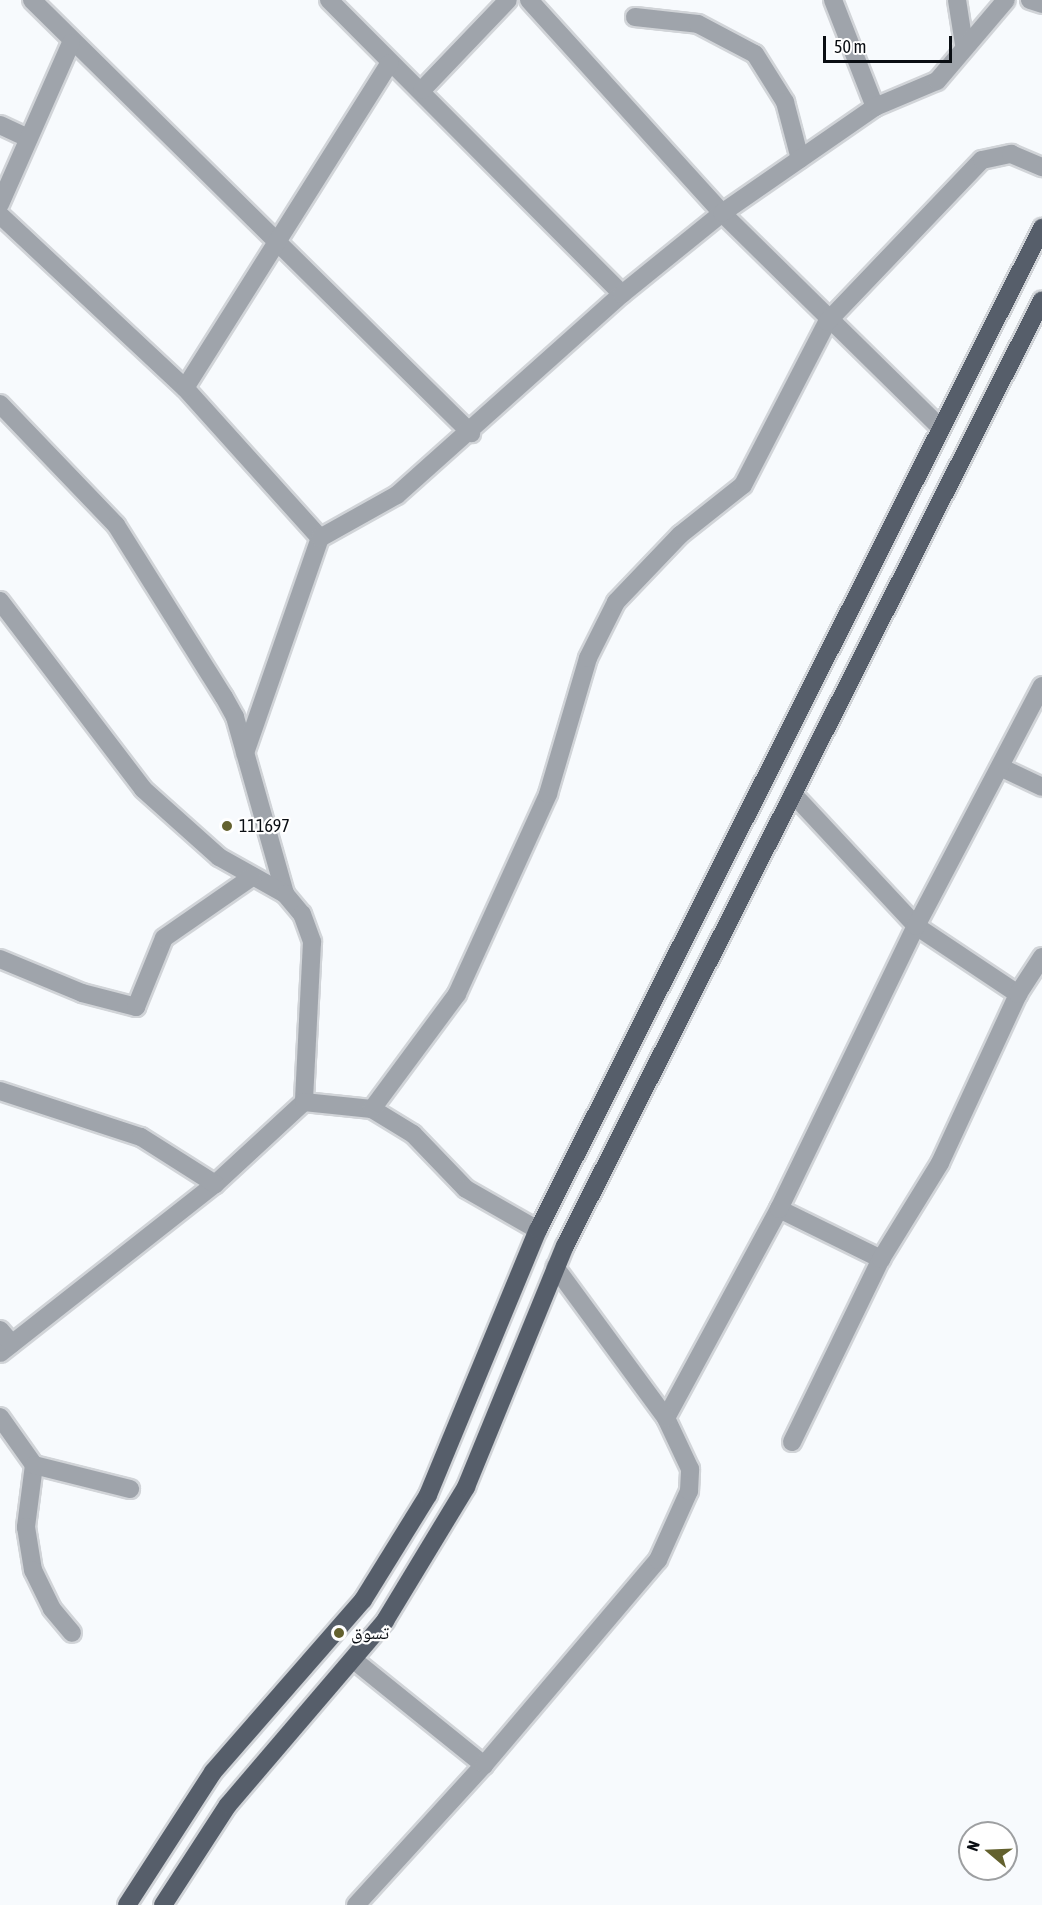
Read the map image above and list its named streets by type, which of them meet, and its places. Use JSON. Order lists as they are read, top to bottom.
{
  "places": ["111697", "تسوق"],
  "scale_bar": "50 m",
  "north": "left"
}
